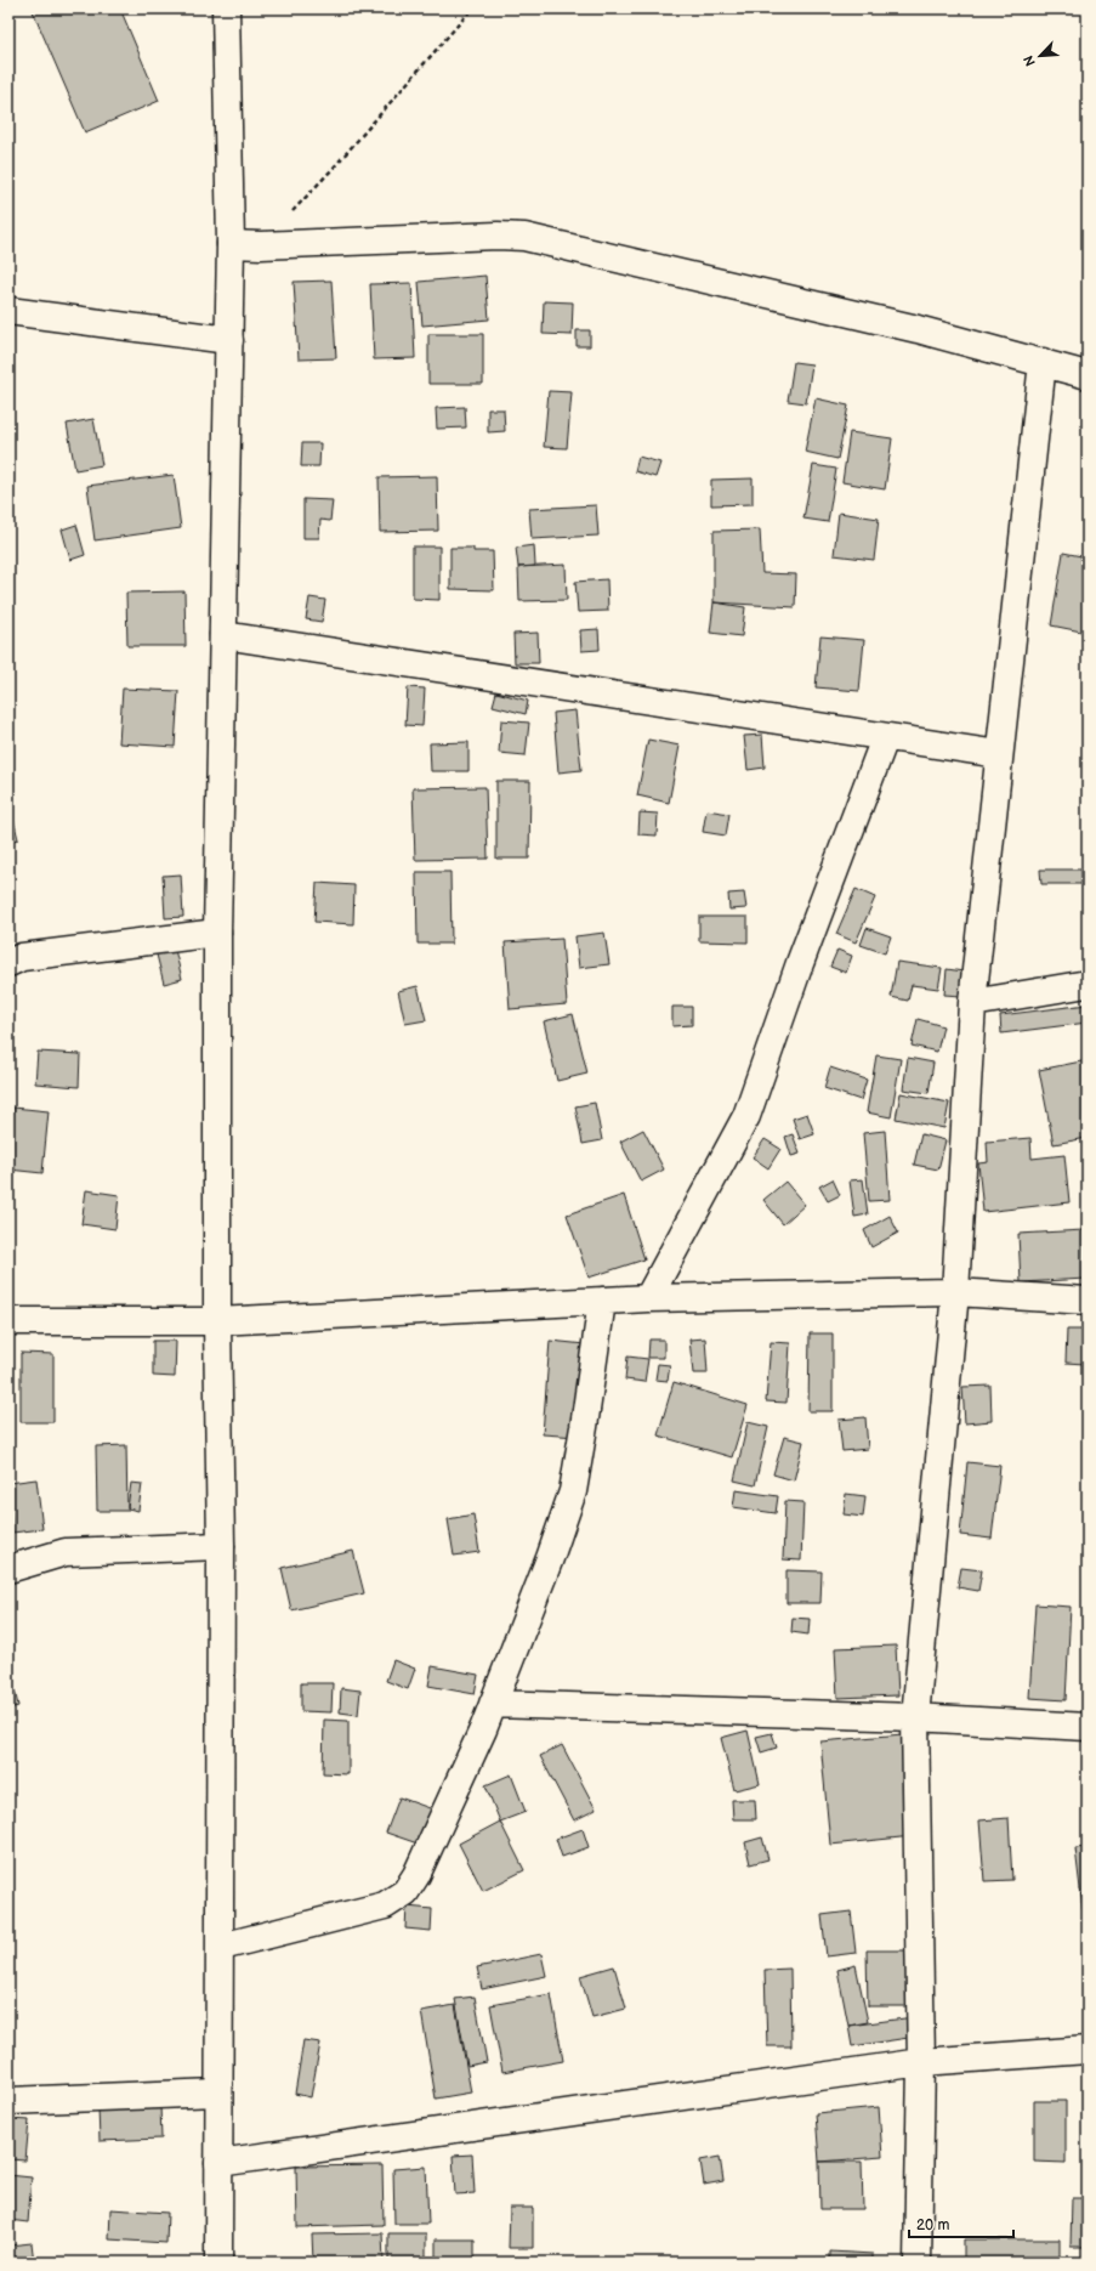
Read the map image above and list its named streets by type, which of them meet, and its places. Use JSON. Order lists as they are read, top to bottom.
{
  "scale_bar": "20 m",
  "north": "bottom left"
}
